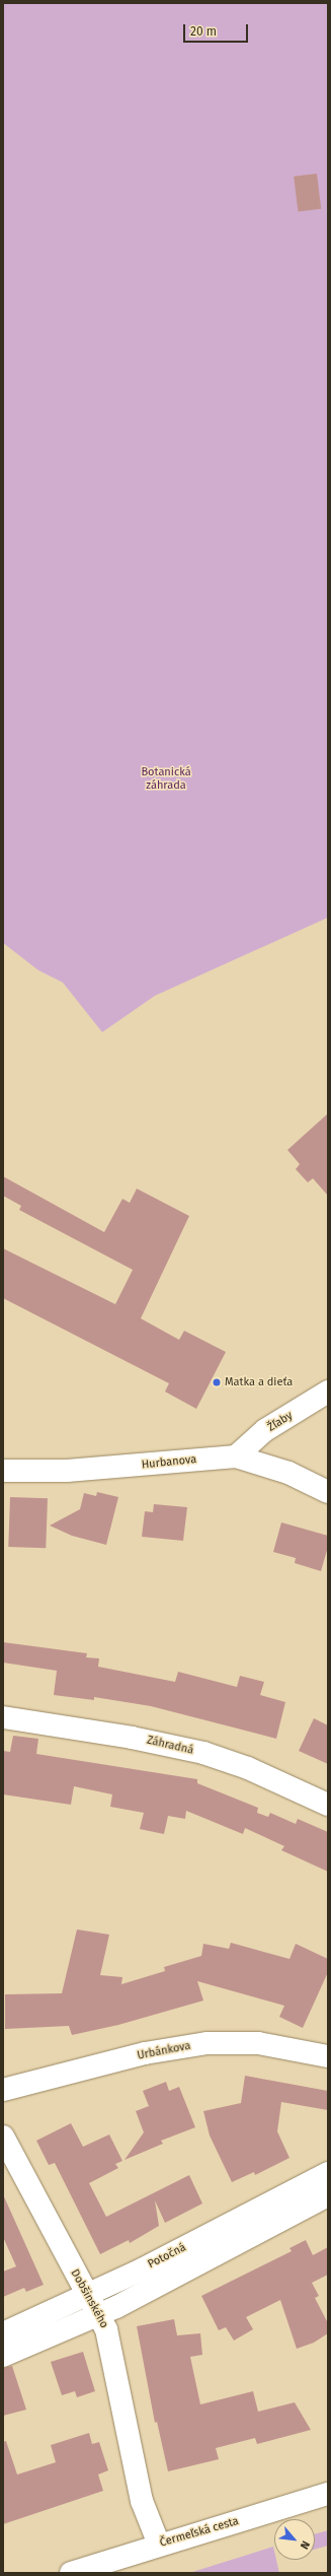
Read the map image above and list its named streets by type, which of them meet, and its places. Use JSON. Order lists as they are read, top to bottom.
{
  "streets": {
    "street": [
      "Žľaby",
      "Hurbanova",
      "Záhradná",
      "Urbánkova",
      "Potočná",
      "Dobšinského",
      "Čermeľská cesta"
    ]
  },
  "crossings": [
    ["Žľaby", "Hurbanova"],
    ["Potočná", "Dobšinského"],
    ["Dobšinského", "Čermeľská cesta"]
  ],
  "parks": ["Botanická záhrada"],
  "places": ["Matka a dieťa"],
  "scale_bar": "20 m",
  "north": "bottom right"
}
